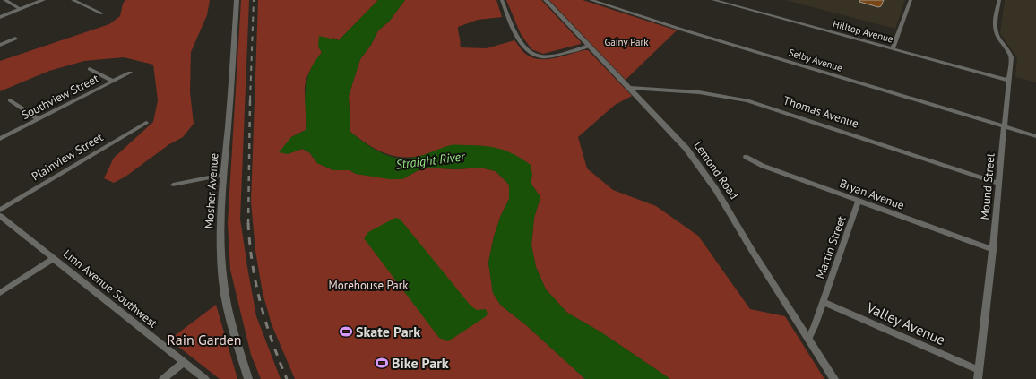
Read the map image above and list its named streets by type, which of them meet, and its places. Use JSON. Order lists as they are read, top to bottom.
{
  "streets": {
    "street": [
      "Hilltop Avenue",
      "Selby Avenue",
      "Southview Street",
      "Thomas Avenue",
      "Plainview Street",
      "Lemond Road",
      "Mound Street",
      "Mosher Avenue",
      "Bryan Avenue",
      "Martin Street",
      "Linn Avenue Southwest",
      "Valley Avenue"
    ]
  },
  "crossings": [
    ["Hilltop Avenue", "Mound Street"],
    ["Selby Avenue", "Mound Street"],
    ["Thomas Avenue", "Lemond Road"],
    ["Thomas Avenue", "Mound Street"],
    ["Lemond Road", "Martin Street"],
    ["Mound Street", "Bryan Avenue"],
    ["Mound Street", "Valley Avenue"],
    ["Bryan Avenue", "Martin Street"],
    ["Martin Street", "Valley Avenue"]
  ],
  "water": ["Straight River"],
  "parks": ["Gainy Park", "Morehouse Park", "Rain Garden"],
  "places": {
    "sports": ["Skate Park", "Bike Park"]
  }
}
